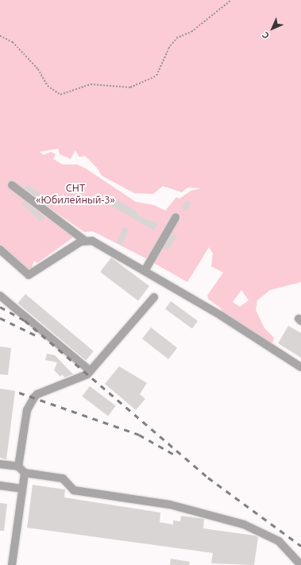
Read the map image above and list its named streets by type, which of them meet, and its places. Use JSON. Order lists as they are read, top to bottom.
{
  "parks": ["СНТ «Юбилейный-3»"],
  "north": "bottom left"
}
